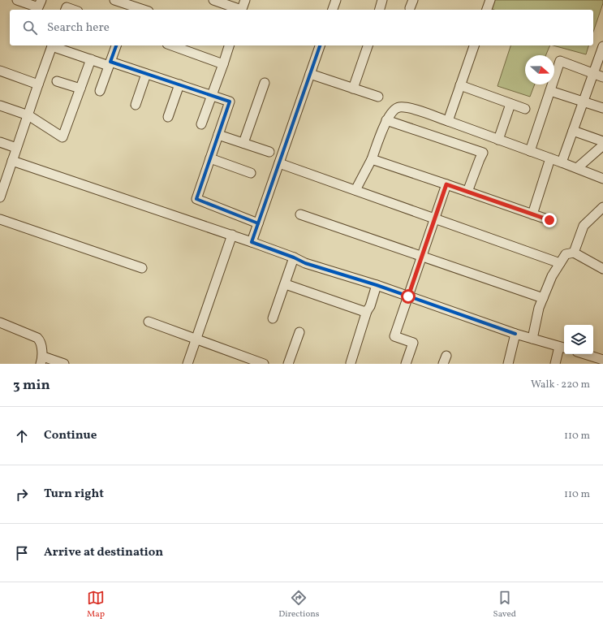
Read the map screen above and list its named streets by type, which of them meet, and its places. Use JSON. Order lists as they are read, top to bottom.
{
  "north": "right",
  "page": {
    "search": "Search here",
    "heading": ["3 min", "Walk · 220 m"],
    "list": [
      ["Continue", "110 m"],
      ["Turn right", "110 m"],
      "Arrive at destination"
    ],
    "nav": ["Map", "Directions", "Saved"]
  }
}
